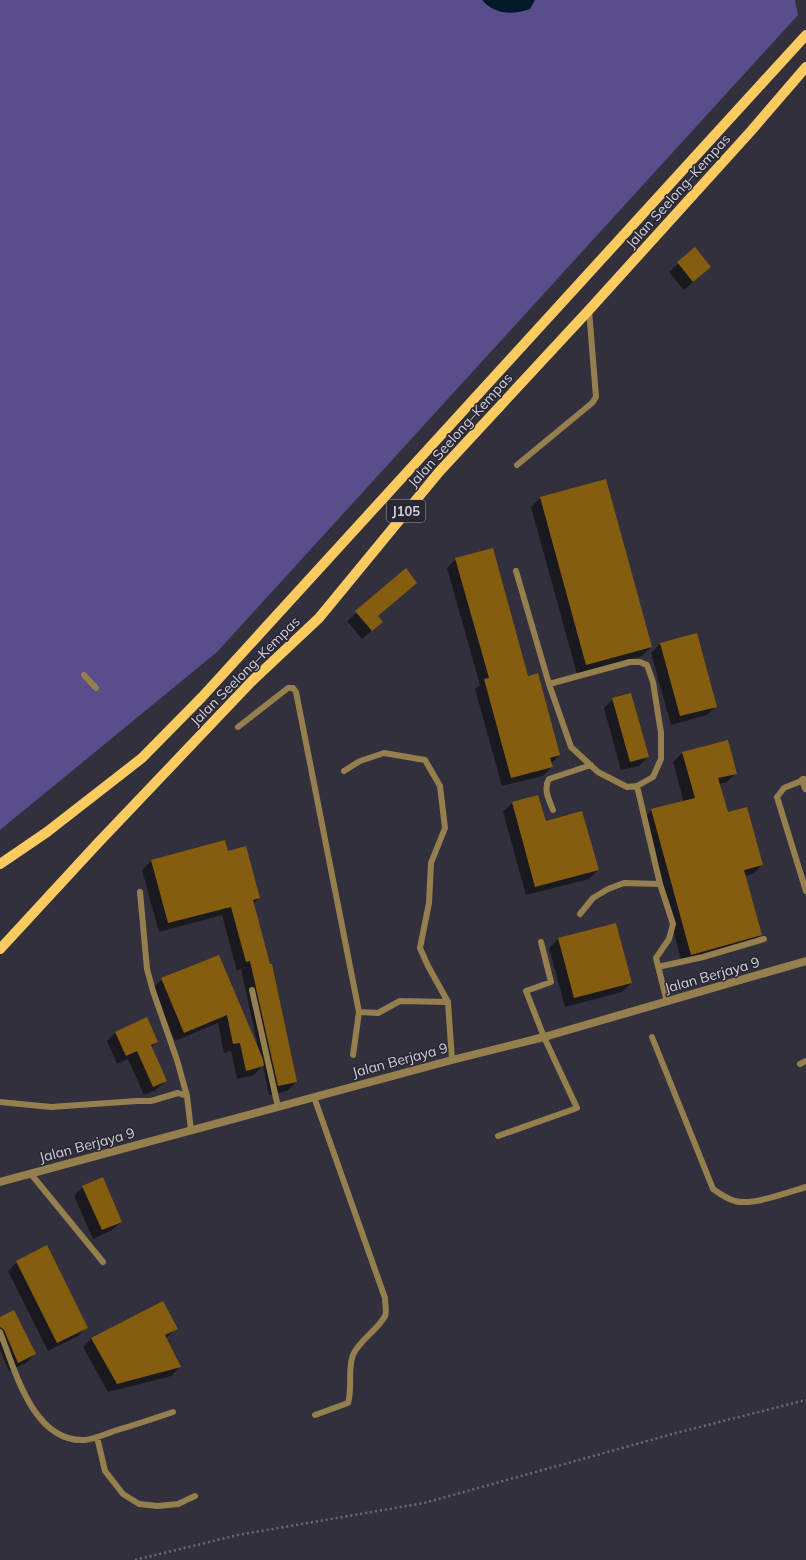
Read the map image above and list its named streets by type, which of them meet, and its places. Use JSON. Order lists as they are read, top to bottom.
{
  "streets": {
    "main road": ["Jalan Seelong–Kempas", "J105"],
    "street": ["Jalan Berjaya 9"]
  }
}
